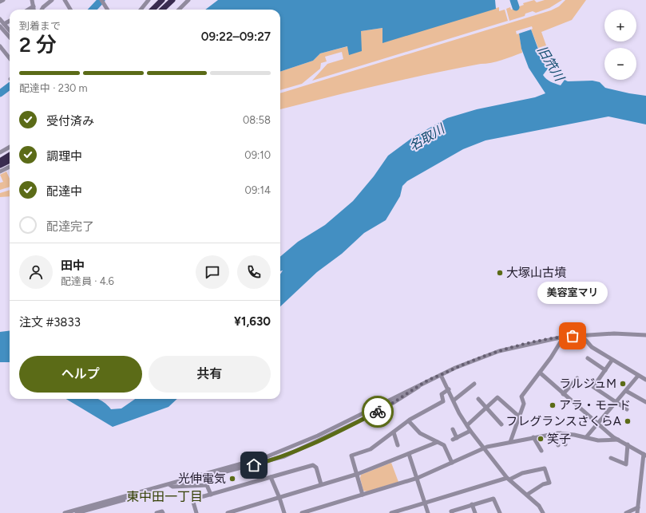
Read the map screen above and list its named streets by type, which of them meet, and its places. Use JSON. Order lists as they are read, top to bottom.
{
  "districts": ["東中田一丁目"],
  "water": ["旧笊川", "名取川"],
  "places": [
    "大塚山古墳",
    "美容室マリ",
    "ラルジュM",
    "アラ・モード",
    "フレグランスさくらA",
    "笑子",
    "光伸電気"
  ],
  "page": {
    "map_buttons": ["+", "−"],
    "heading": ["2 分", "到着まで", "09:22–09:27"],
    "panel": [
      "田中",
      "配達員 · 4.6",
      "注文 #3833",
      "¥1,630"
    ],
    "bar": "配達中 · 230 m",
    "list": [
      ["受付済み", "08:58"],
      ["調理中", "09:10"],
      ["配達中", "09:14"],
      "配達完了"
    ],
    "bubble": "美容室マリ",
    "buttons": ["ヘルプ", "共有"]
  }
}
